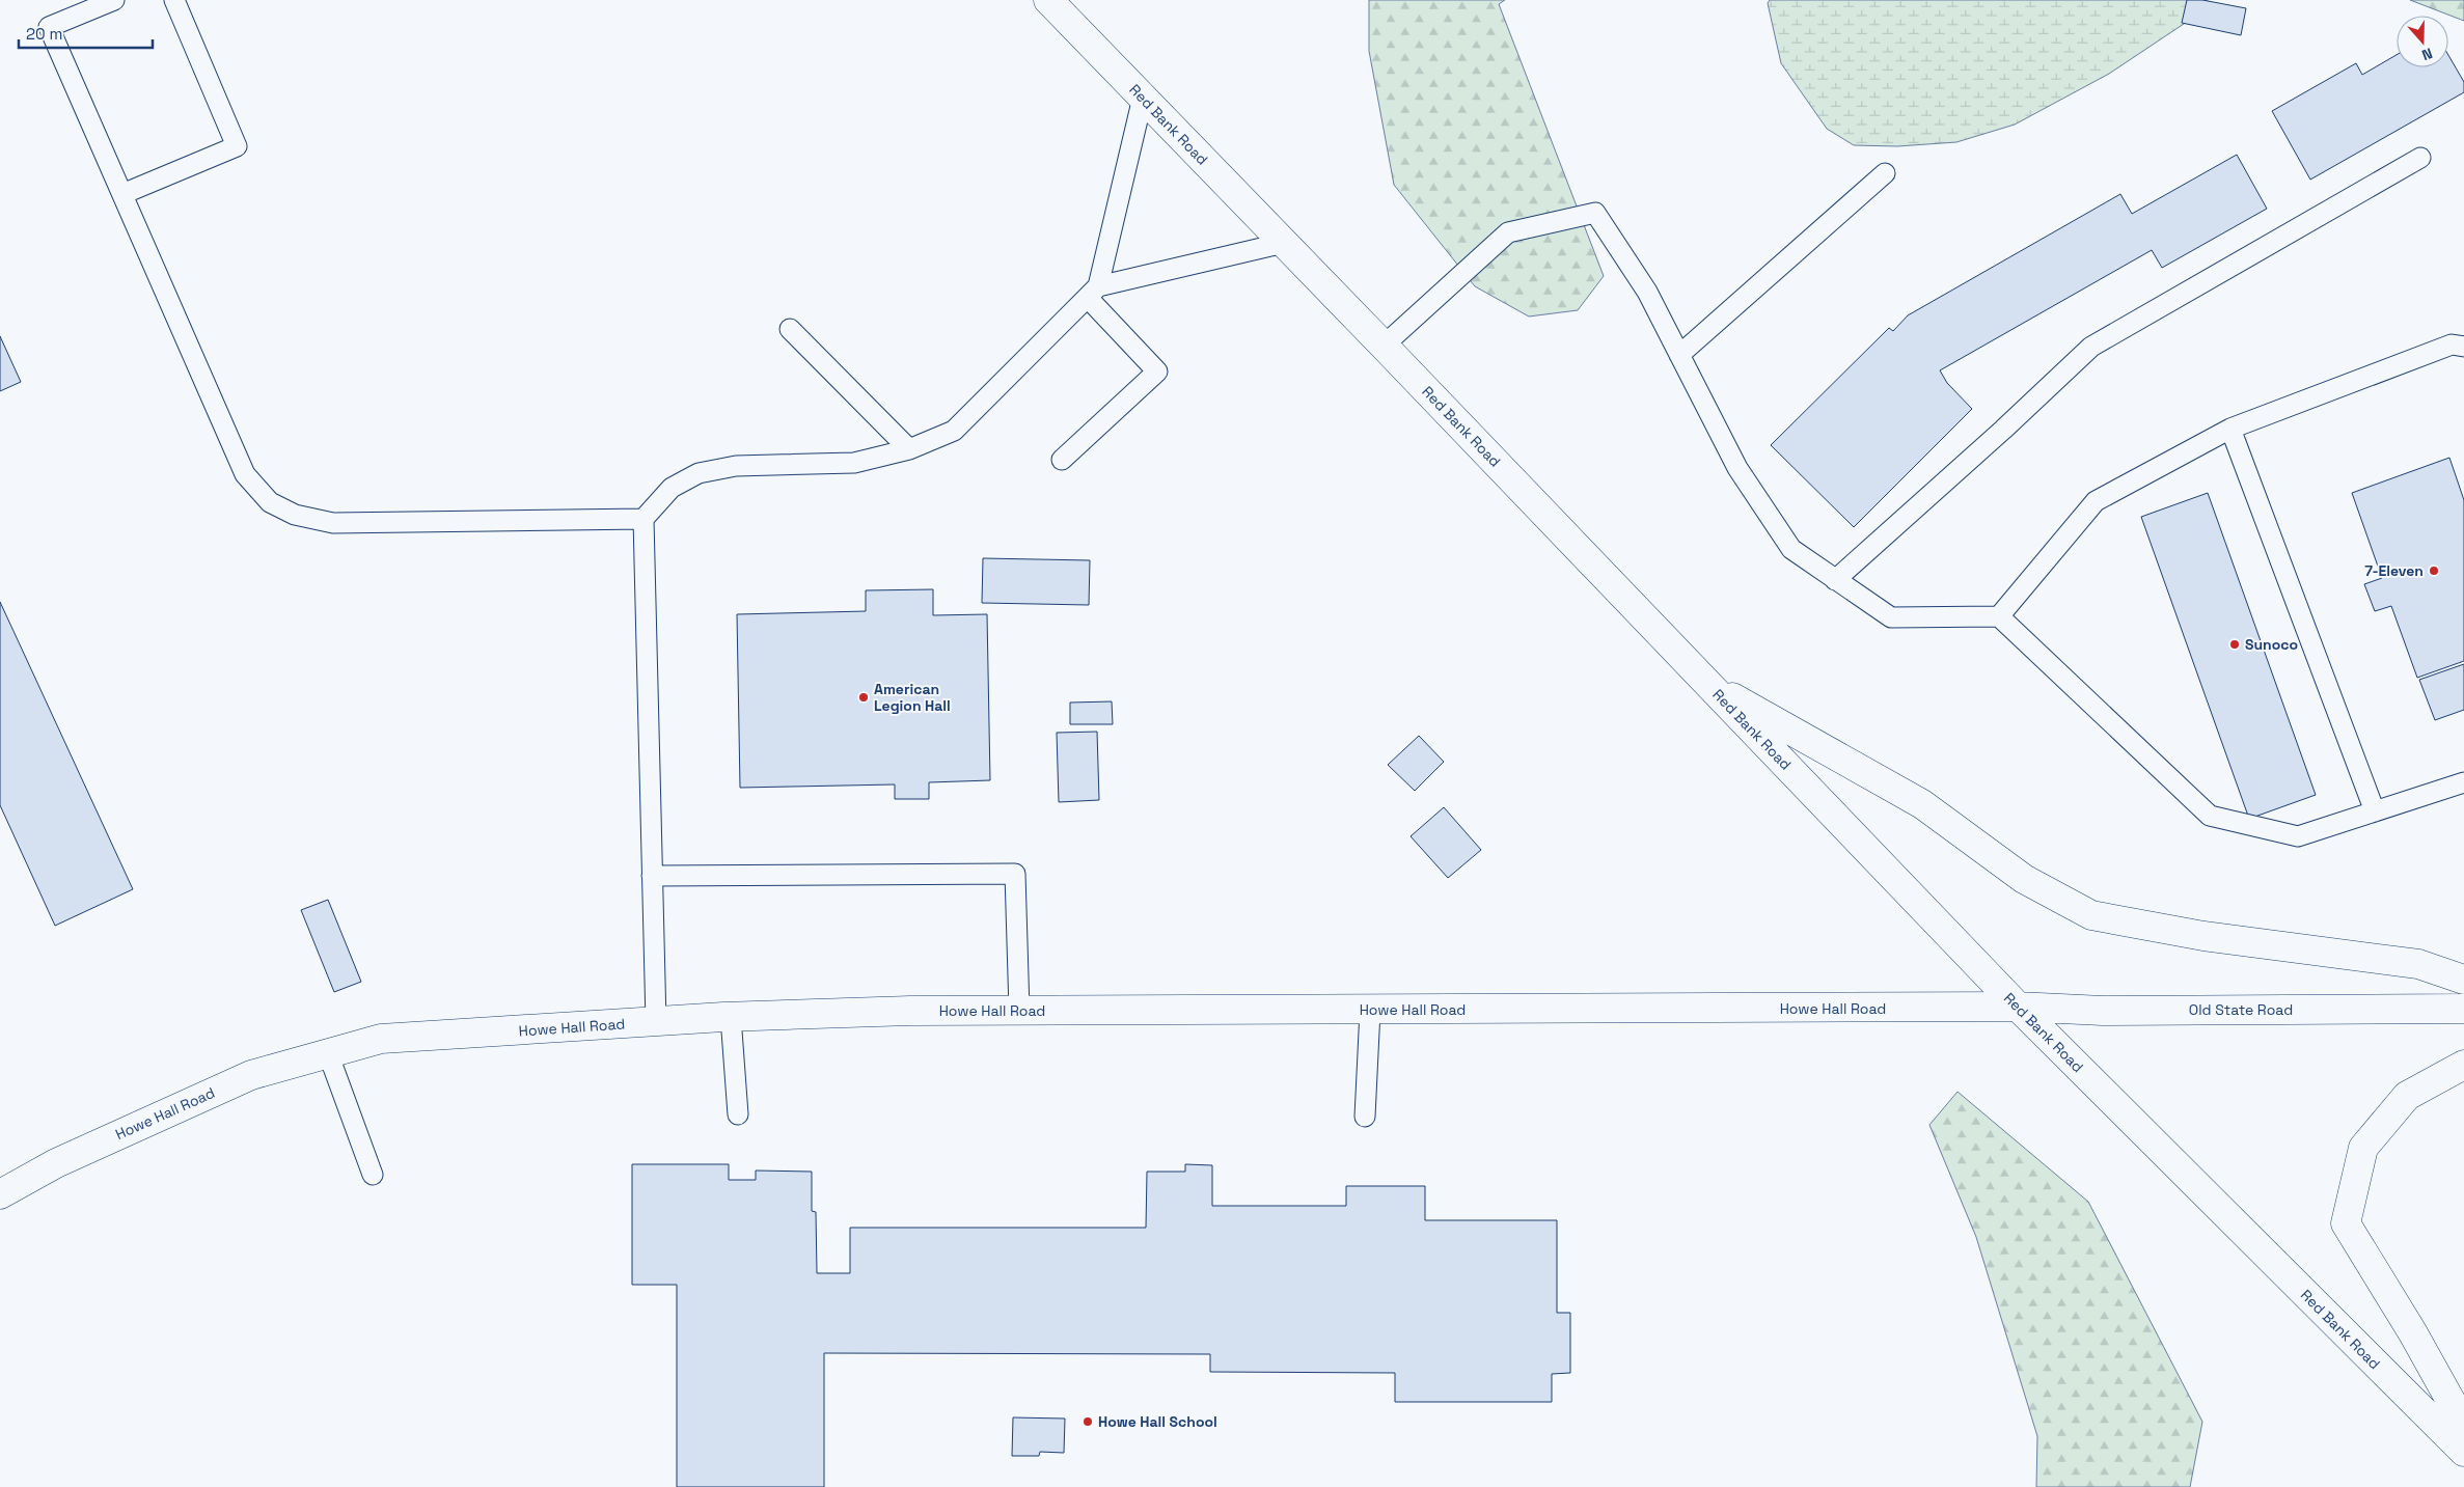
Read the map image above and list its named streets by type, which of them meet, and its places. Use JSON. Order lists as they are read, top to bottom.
{
  "streets": {
    "main road": ["Red Bank Road", "Howe Hall Road", "Old State Road"]
  },
  "crossings": [
    ["Red Bank Road", "Howe Hall Road"],
    ["Red Bank Road", "Old State Road"],
    ["Howe Hall Road", "Old State Road"]
  ],
  "places": [
    "7-Eleven",
    "Sunoco",
    "American Legion Hall",
    "Howe Hall School"
  ],
  "scale_bar": "20 m",
  "north": "bottom"
}
